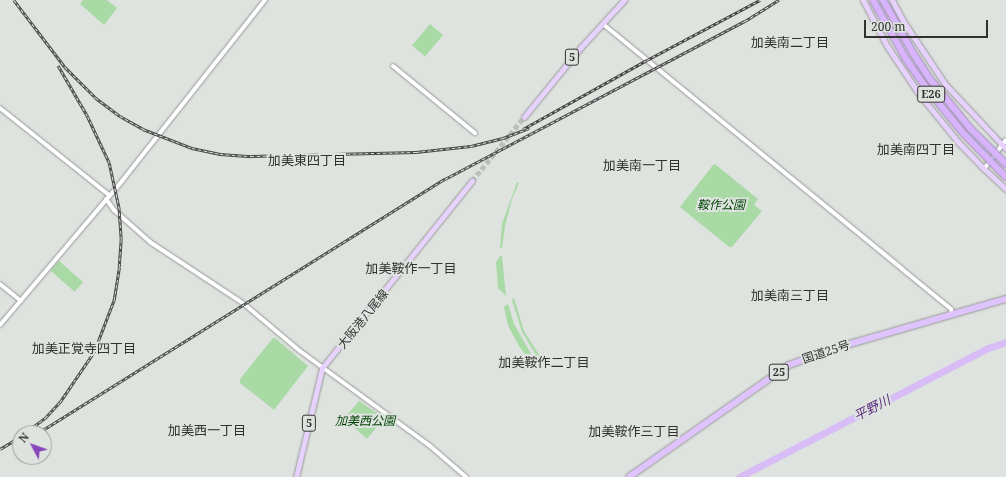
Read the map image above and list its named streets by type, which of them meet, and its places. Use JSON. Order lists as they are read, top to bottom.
{
  "streets": {
    "highway": ["E26", "国道25号", "25"],
    "main road": ["5", "大阪港八尾線"]
  },
  "districts": [
    "加美南二丁目",
    "加美南四丁目",
    "加美東四丁目",
    "加美南一丁目",
    "加美鞍作一丁目",
    "加美南三丁目",
    "加美正覚寺四丁目",
    "加美鞍作二丁目",
    "加美西一丁目",
    "加美鞍作三丁目"
  ],
  "water": ["平野川"],
  "parks": ["鞍作公園", "加美西公園"],
  "scale_bar": "200 m",
  "north": "top left"
}
